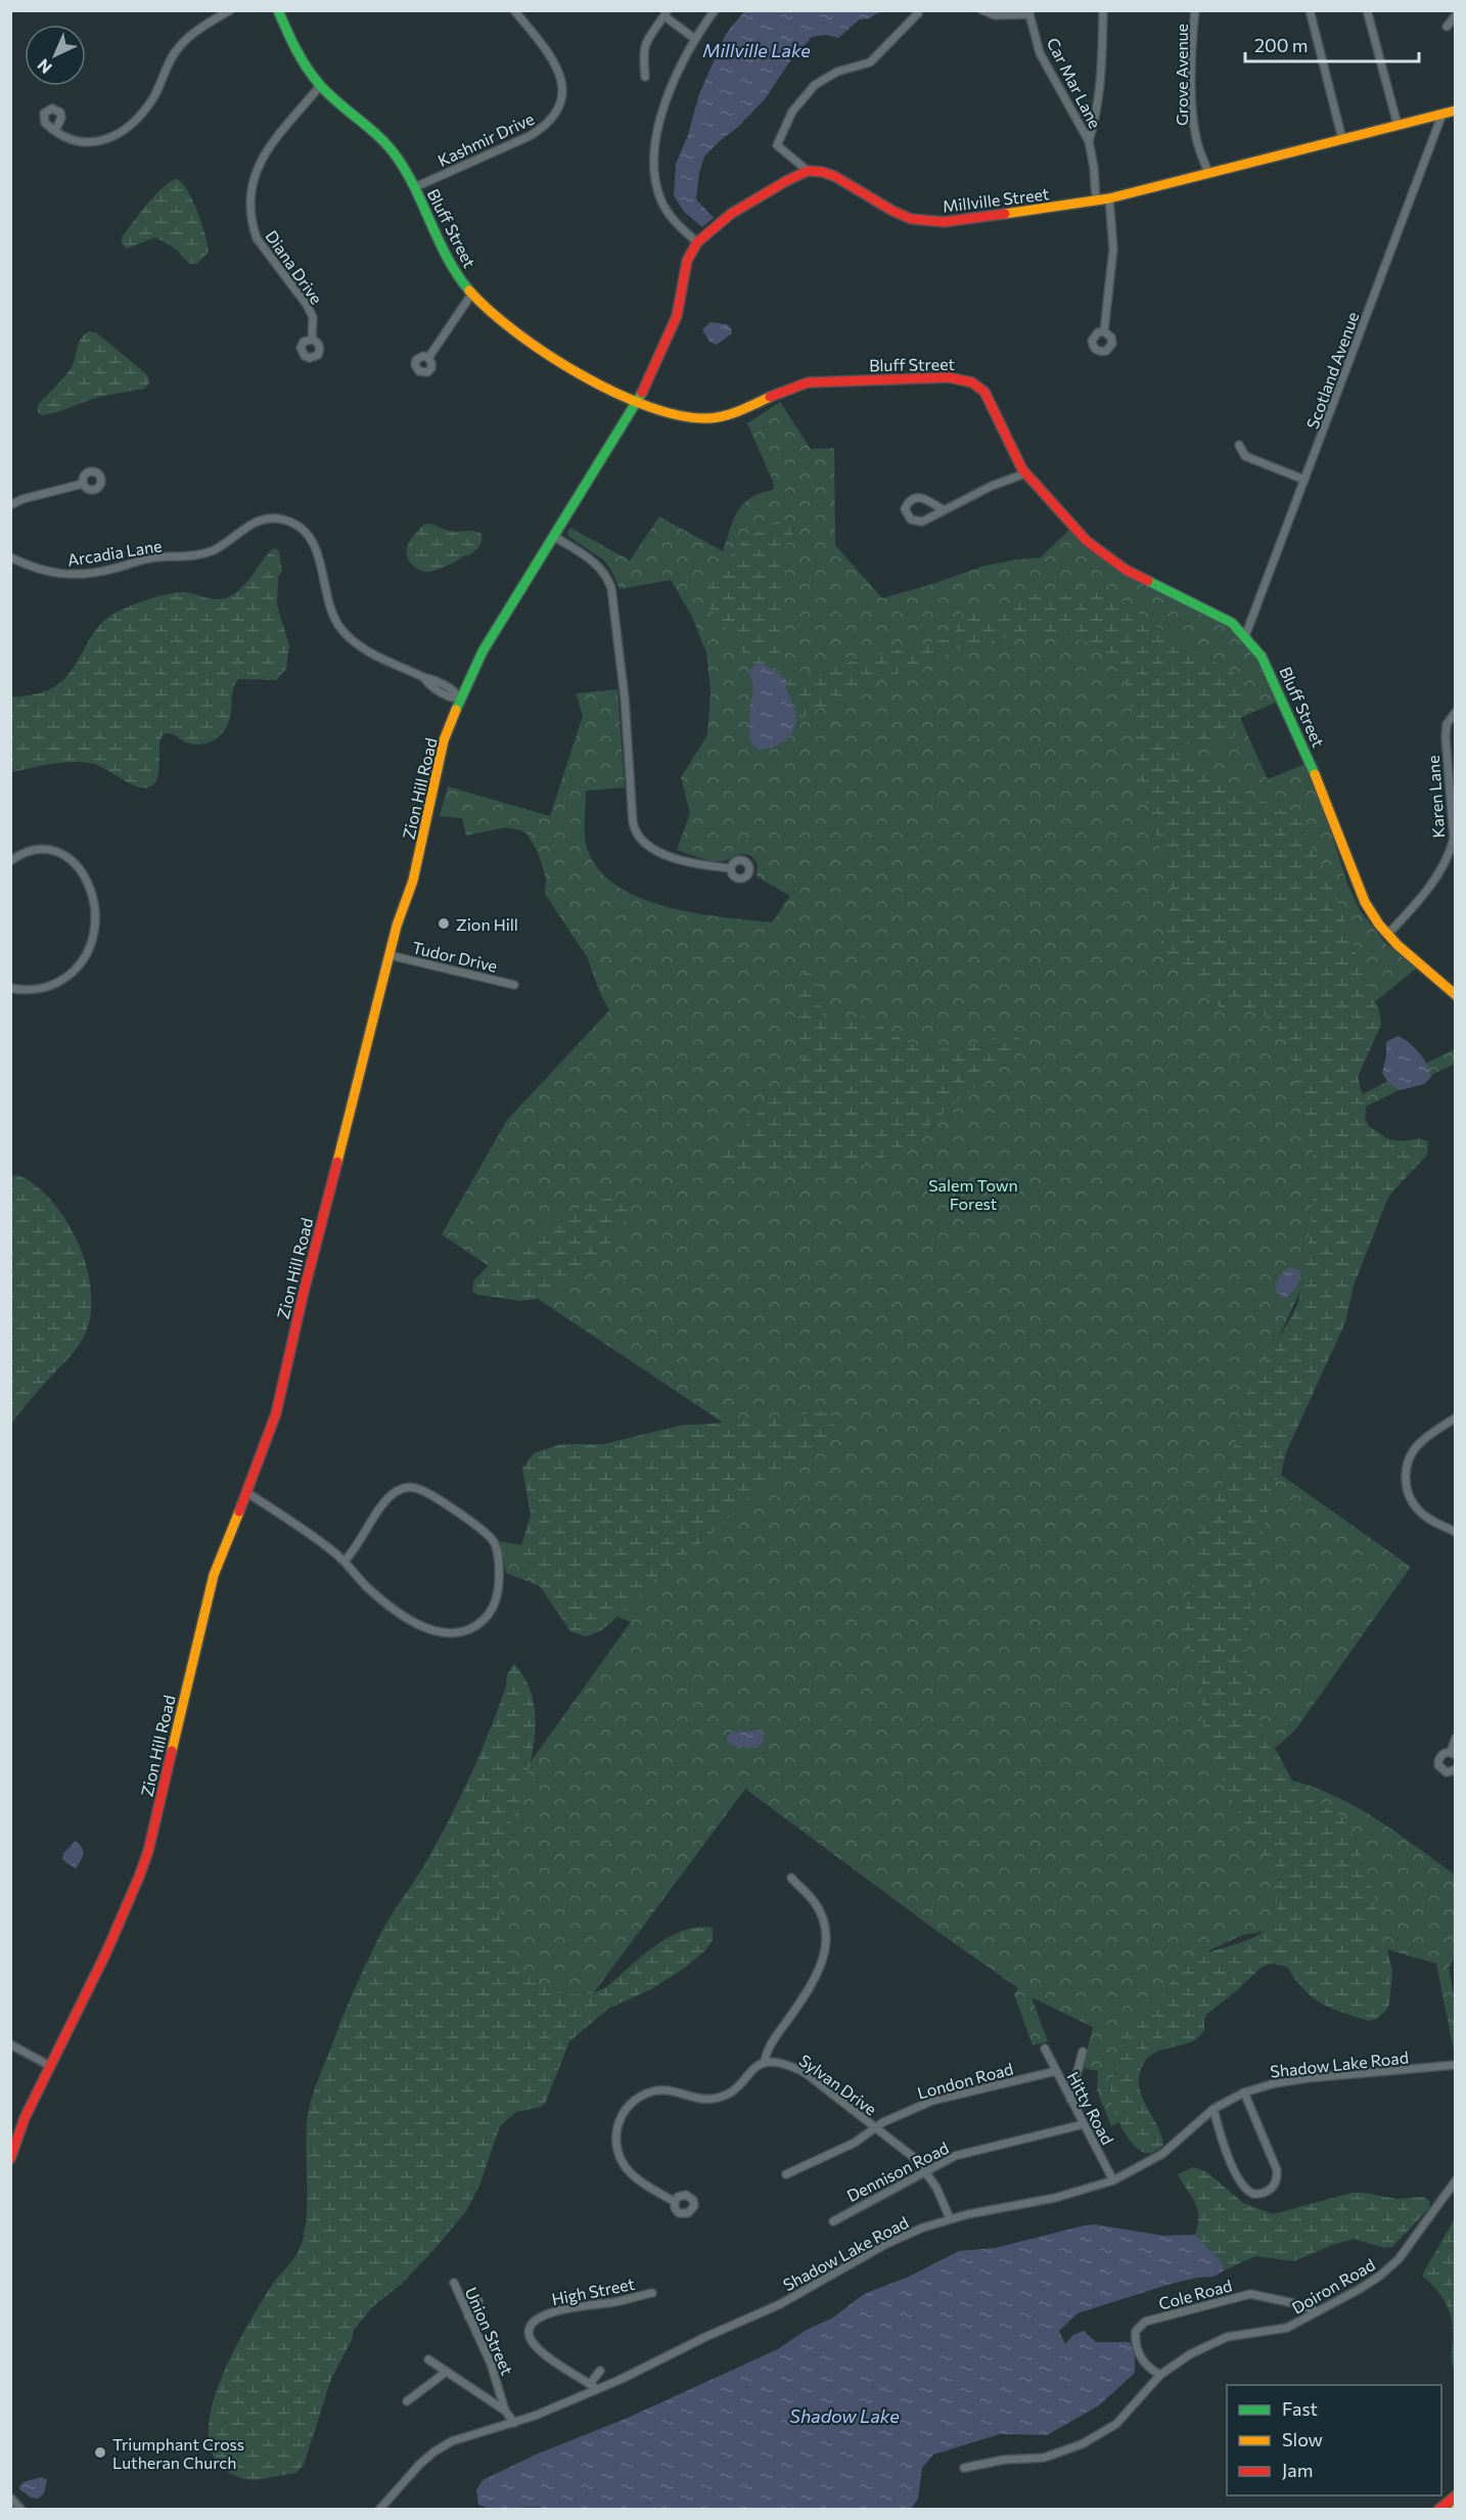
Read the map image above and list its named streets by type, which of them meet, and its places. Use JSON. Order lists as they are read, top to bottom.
{
  "streets": {
    "street": [
      "Grove Avenue",
      "Car Mar Lane",
      "Kashmir Drive",
      "Millville Street",
      "Bluff Street",
      "Diana Drive",
      "Scotland Avenue",
      "Arcadia Lane",
      "Zion Hill Road",
      "Karen Lane",
      "Tudor Drive",
      "Shadow Lake Road",
      "London Road",
      "Sylvan Drive",
      "Hitty Road",
      "Dennison Road",
      "Doiron Road",
      "High Street",
      "Cole Road",
      "Union Street"
    ]
  },
  "crossings": [
    ["Grove Avenue", "Millville Street"],
    ["Car Mar Lane", "Millville Street"],
    ["Kashmir Drive", "Bluff Street"],
    ["Millville Street", "Scotland Avenue"],
    ["Bluff Street", "Diana Drive"],
    ["Bluff Street", "Scotland Avenue"],
    ["Bluff Street", "Zion Hill Road"],
    ["Bluff Street", "Karen Lane"],
    ["Arcadia Lane", "Zion Hill Road"],
    ["Zion Hill Road", "Tudor Drive"],
    ["Shadow Lake Road", "Sylvan Drive"],
    ["Shadow Lake Road", "Hitty Road"],
    ["Shadow Lake Road", "High Street"],
    ["Shadow Lake Road", "Union Street"],
    ["London Road", "Sylvan Drive"],
    ["London Road", "Hitty Road"],
    ["Sylvan Drive", "Dennison Road"],
    ["Hitty Road", "Dennison Road"],
    ["Doiron Road", "Cole Road"]
  ],
  "water": ["Millville Lake", "Shadow Lake"],
  "parks": ["Salem Town Forest"],
  "places": ["Zion Hill", "Triumphant Cross Lutheran Church"],
  "legend": ["Fast", "Slow", "Jam"],
  "scale_bar": "200 m",
  "north": "bottom left"
}
